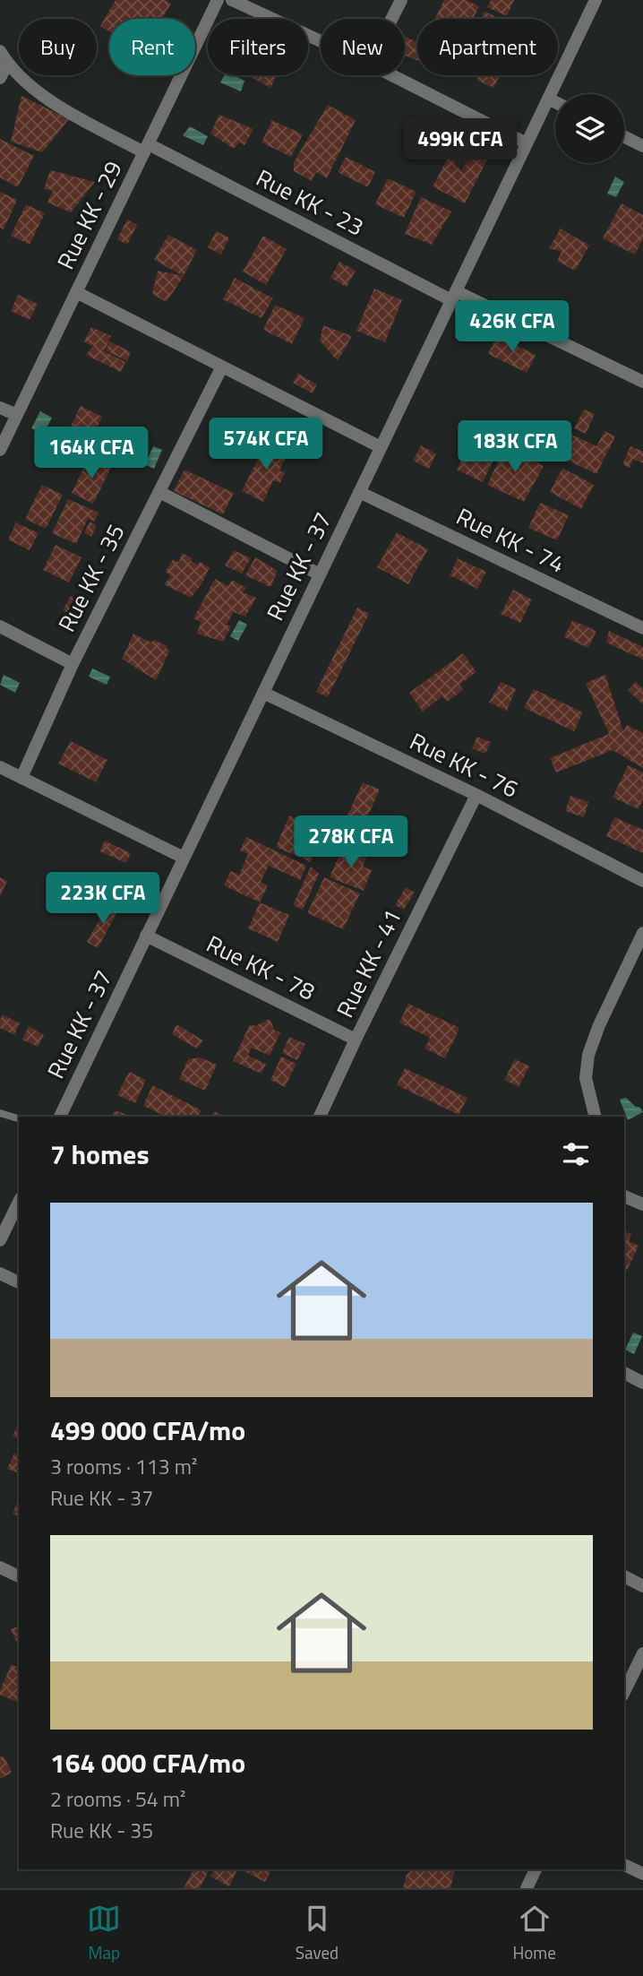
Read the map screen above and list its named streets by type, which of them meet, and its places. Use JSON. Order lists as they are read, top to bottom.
{
  "streets": {
    "street": [
      "Rue KK - 23",
      "Rue KK - 29",
      "Rue KK - 74",
      "Rue KK - 37",
      "Rue KK - 35",
      "Rue KK - 76",
      "Rue KK - 41",
      "Rue KK - 78"
    ]
  },
  "crossings": [
    ["Rue KK - 23", "Rue KK - 29"],
    ["Rue KK - 23", "Rue KK - 37"],
    ["Rue KK - 74", "Rue KK - 37"],
    ["Rue KK - 37", "Rue KK - 76"],
    ["Rue KK - 37", "Rue KK - 78"],
    ["Rue KK - 76", "Rue KK - 41"],
    ["Rue KK - 41", "Rue KK - 78"]
  ],
  "page": {
    "chip": [
      "Buy",
      "Rent",
      "Filters",
      "New",
      "Apartment"
    ],
    "price": [
      "499K CFA",
      "426K CFA",
      "574K CFA",
      "183K CFA",
      "164K CFA",
      "278K CFA",
      "223K CFA"
    ],
    "heading": "7 homes",
    "list": [
      {
        "name": "499 000 CFA/mo",
        "note": "3 rooms · 113 m² · Rue KK - 37"
      },
      {
        "name": "164 000 CFA/mo",
        "note": "2 rooms · 54 m² · Rue KK - 35"
      }
    ],
    "tabs": ["Map", "Saved", "Home"]
  }
}
